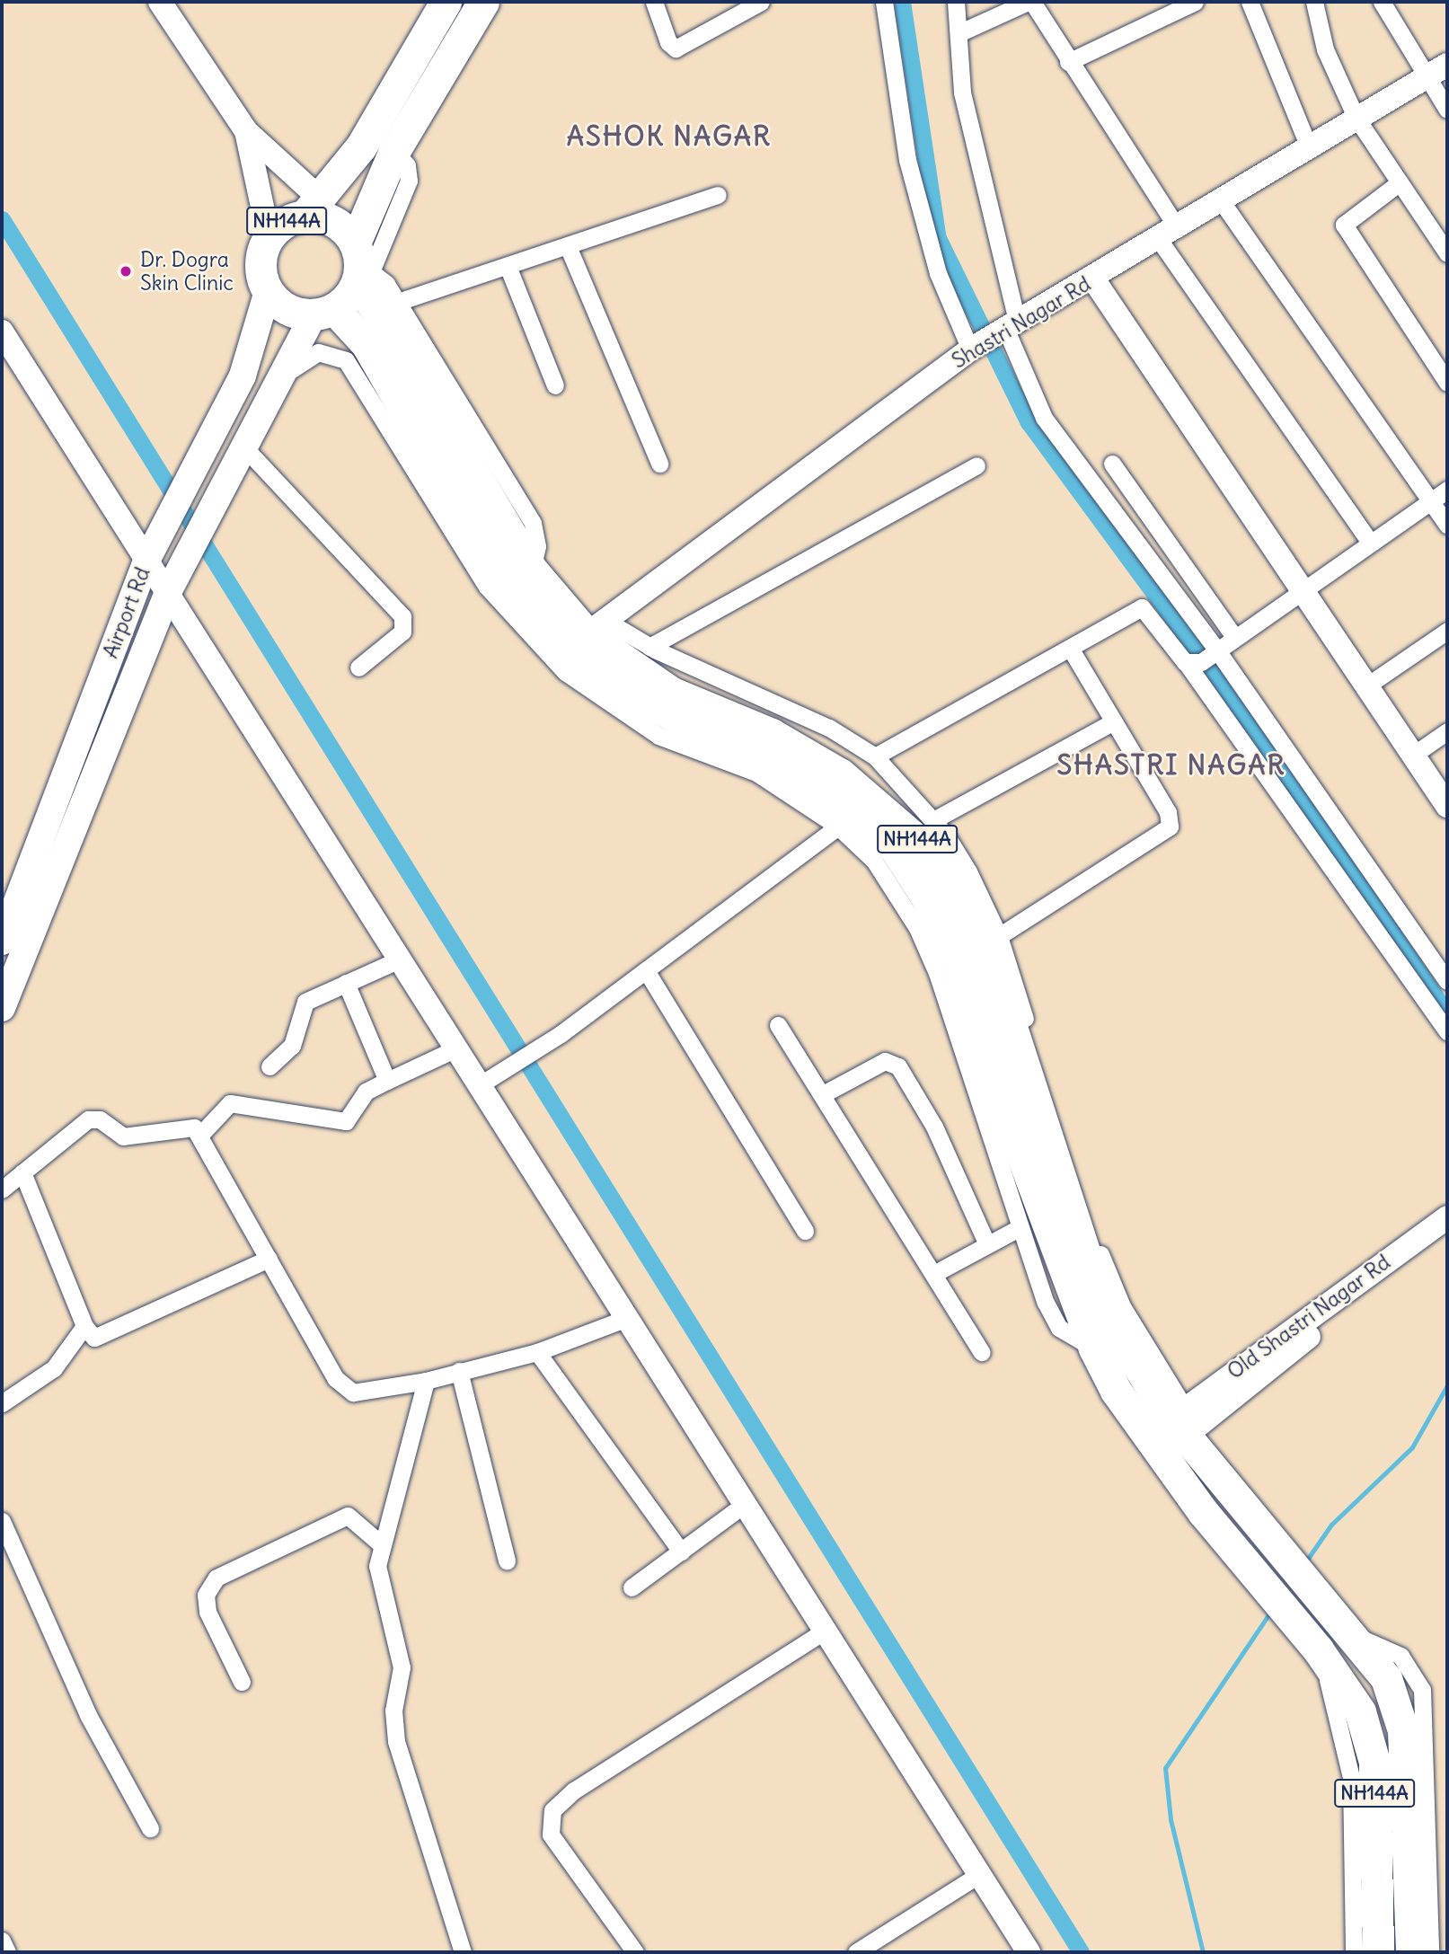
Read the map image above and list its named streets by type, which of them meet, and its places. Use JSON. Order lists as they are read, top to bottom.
{
  "streets": {
    "highway": ["NH144A"],
    "main road": ["Airport Rd"],
    "street": ["Shastri Nagar Rd", "Old Shastri Nagar Rd"]
  },
  "crossings": [
    ["NH144A", "Shastri Nagar Rd"],
    ["NH144A", "Airport Rd"],
    ["NH144A", "Old Shastri Nagar Rd"]
  ],
  "districts": ["ASHOK NAGAR", "SHASTRI NAGAR"],
  "places": ["Dr. Dogra Skin Clinic"]
}
